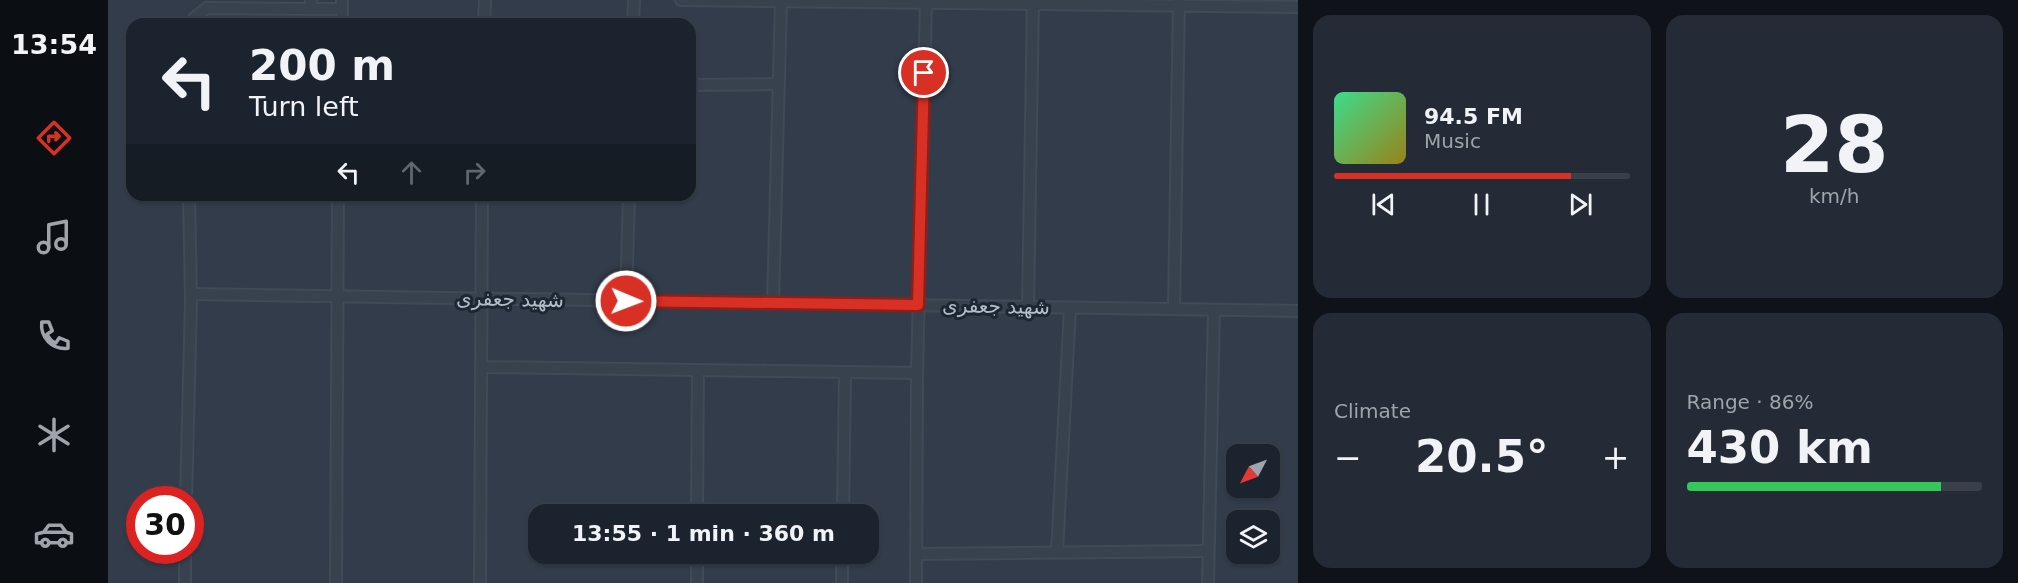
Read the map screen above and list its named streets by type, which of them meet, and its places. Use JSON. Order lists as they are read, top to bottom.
{
  "streets": {
    "street": ["شهید جعفری"]
  },
  "north": "bottom left",
  "page": {
    "tabs": "13:54",
    "tile": [
      ["28", "km/h"],
      "Climate",
      ["Range · 86%", "430 km"]
    ],
    "turn": ["200 m", "Turn left"],
    "song": ["94.5 FM", "Music"],
    "heat": ["−", "20.5°", "+"],
    "limit": "30",
    "trip": "13:55 · 1 min · 360 m"
  }
}
